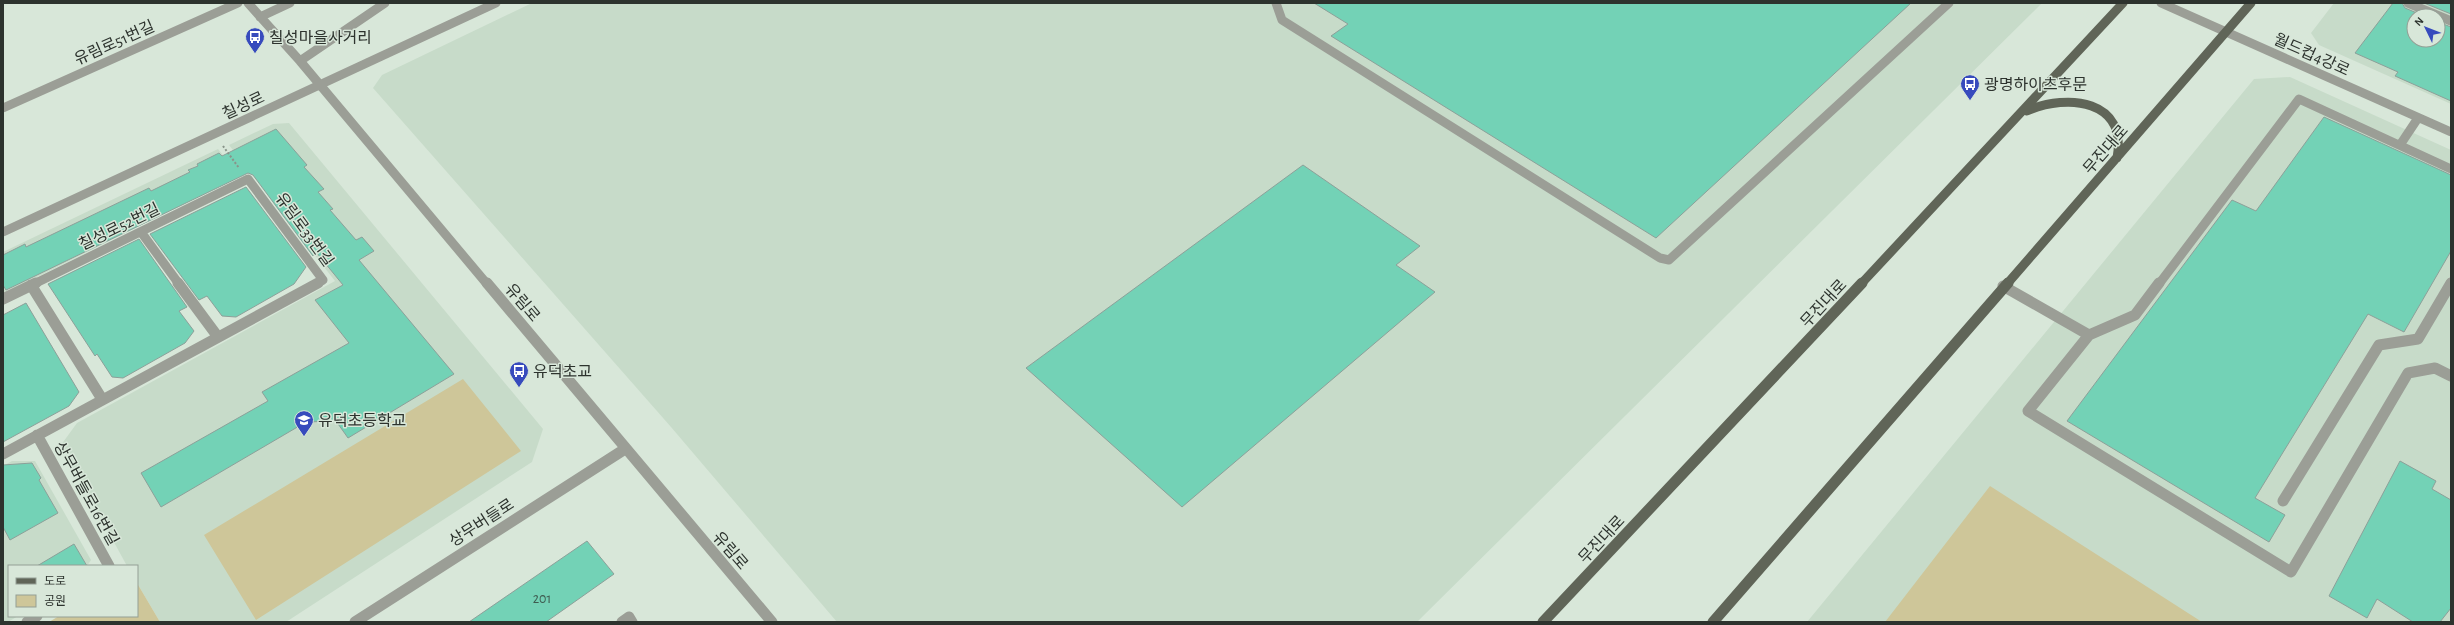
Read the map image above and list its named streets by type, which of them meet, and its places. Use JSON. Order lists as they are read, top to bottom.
{
  "streets": {
    "main road": ["무진대로"],
    "street": [
      "유림로51번길",
      "월드컵4강로",
      "칠성로",
      "칠성로52번길",
      "유림로33번길",
      "유림로",
      "상무버들로16번길",
      "상무버들로"
    ]
  },
  "crossings": [
    ["월드컵4강로", "무진대로"],
    ["칠성로", "유림로"],
    ["칠성로52번길", "유림로33번길"],
    ["유림로33번길", "상무버들로16번길"],
    ["유림로", "상무버들로"]
  ],
  "places": {
    "bus stop": ["칠성마을사거리", "광명하이츠후문", "유덕초교"],
    "school or university": ["유덕초등학교"]
  },
  "house_numbers": ["201"],
  "legend": ["도로", "공원"],
  "north": "top left"
}
